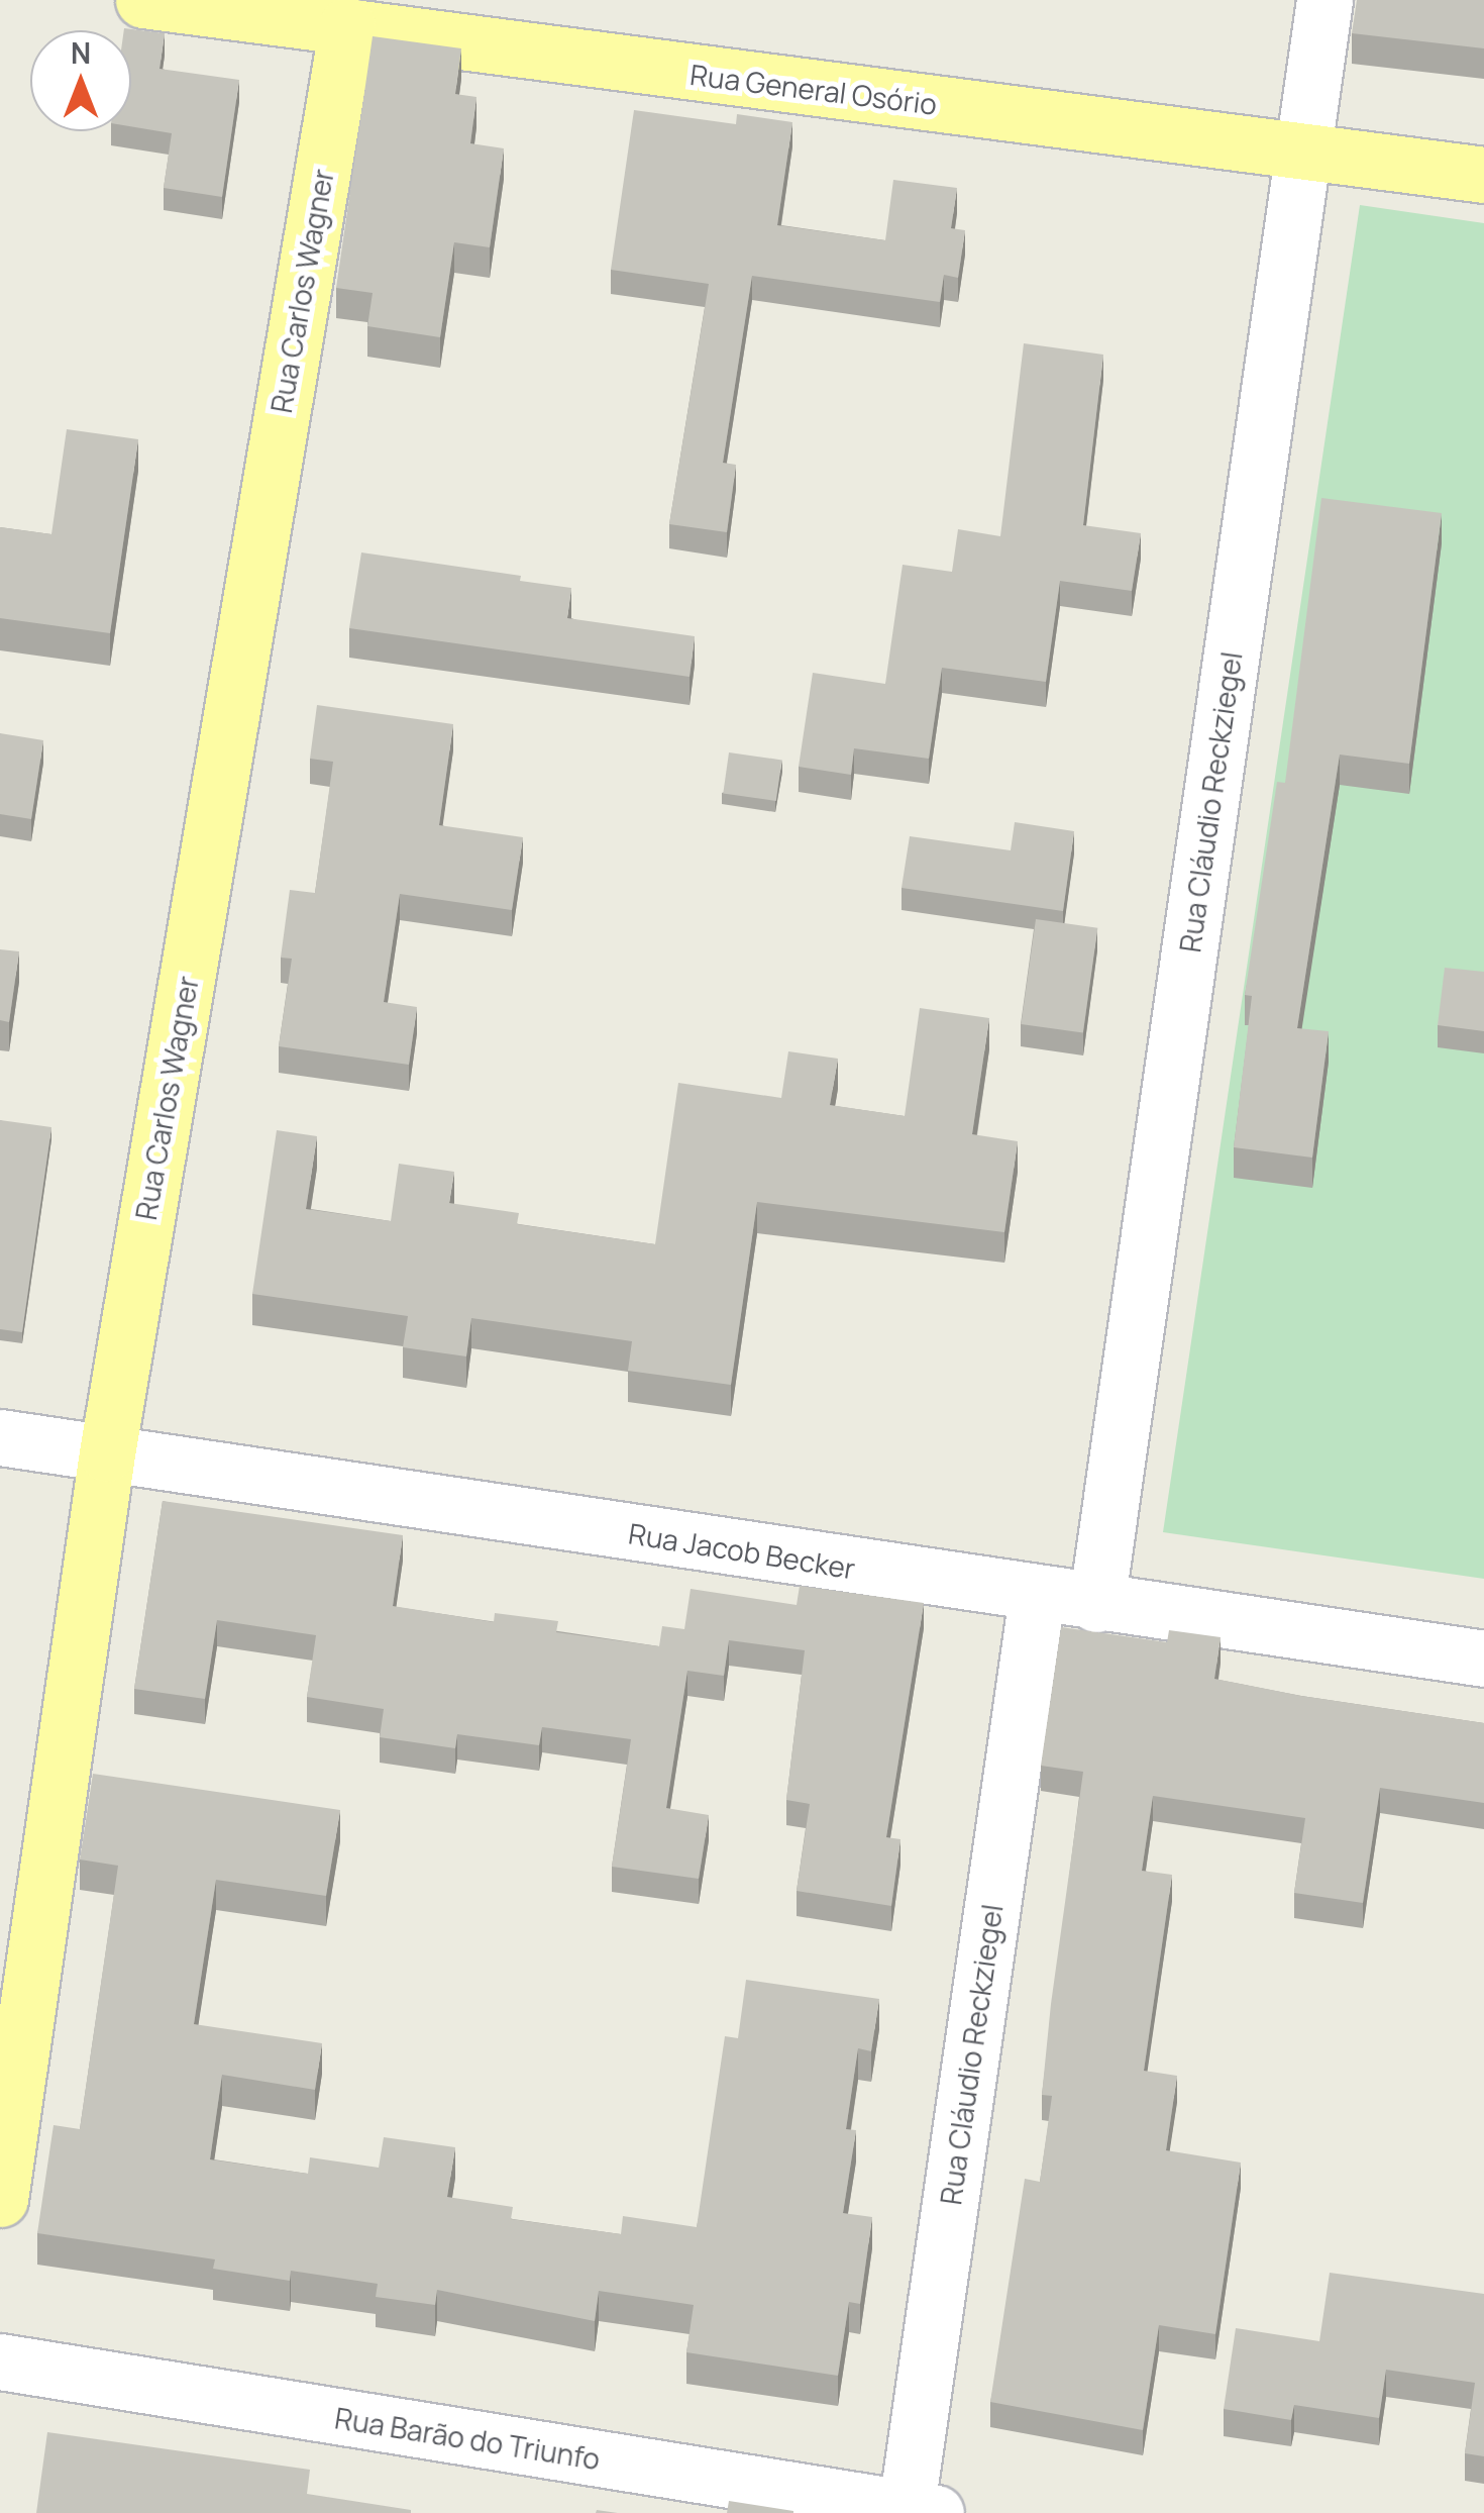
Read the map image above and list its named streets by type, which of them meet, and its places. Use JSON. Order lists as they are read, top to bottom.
{
  "streets": {
    "main road": ["Rua General Osório", "Rua Carlos Wagner"],
    "street": ["Rua Cláudio Reckziegel", "Rua Jacob Becker", "Rua Barão do Triunfo"]
  },
  "crossings": [
    ["Rua General Osório", "Rua Carlos Wagner"],
    ["Rua General Osório", "Rua Cláudio Reckziegel"],
    ["Rua Carlos Wagner", "Rua Jacob Becker"],
    ["Rua Cláudio Reckziegel", "Rua Jacob Becker"],
    ["Rua Cláudio Reckziegel", "Rua Barão do Triunfo"]
  ],
  "north": "top"
}
